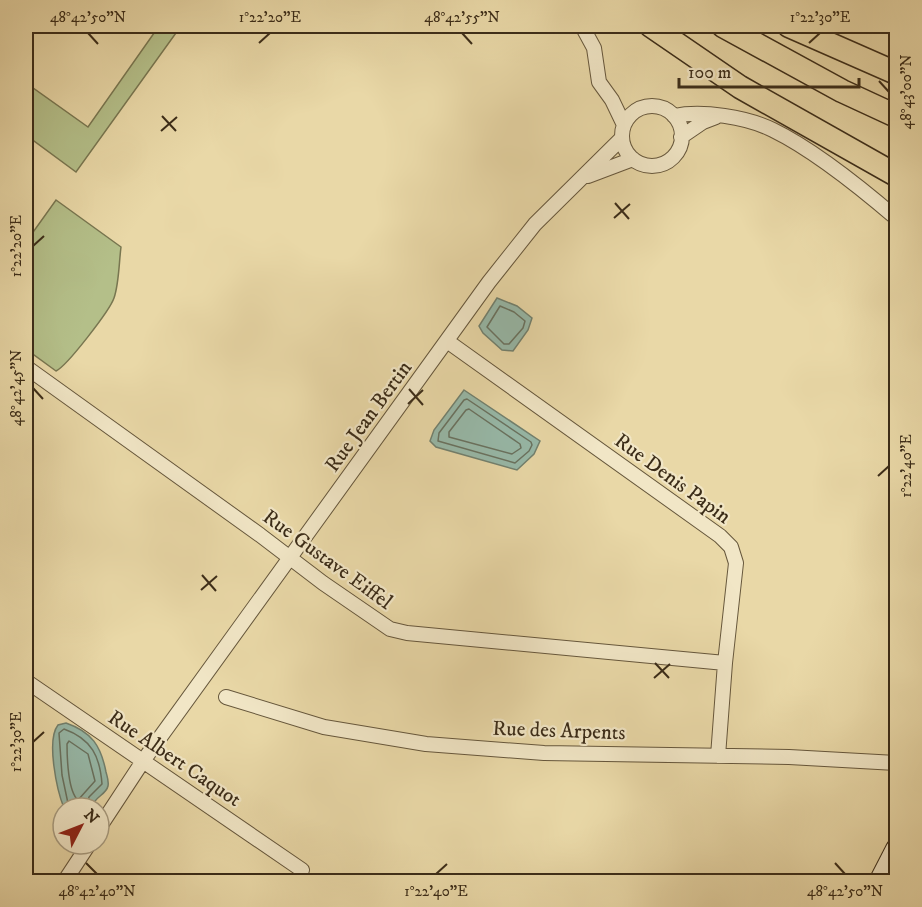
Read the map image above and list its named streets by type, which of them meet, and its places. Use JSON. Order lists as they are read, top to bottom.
{
  "streets": {
    "street": [
      "Rue Jean Bertin",
      "Rue Denis Papin",
      "Rue Gustave Eiffel",
      "Rue des Arpents",
      "Rue Albert Caquot"
    ]
  },
  "crossings": [
    ["Rue Jean Bertin", "Rue Denis Papin"],
    ["Rue Jean Bertin", "Rue Gustave Eiffel"],
    ["Rue Jean Bertin", "Rue Albert Caquot"],
    ["Rue Denis Papin", "Rue Gustave Eiffel"],
    ["Rue Denis Papin", "Rue des Arpents"]
  ],
  "scale_bar": "100 m",
  "north": "top right",
  "coordinates": [
    "48°42'50\"N",
    "1°22'20\"E",
    "48°42'55\"N",
    "1°22'30\"E",
    "48°43'00\"N",
    "48°42'45\"N",
    "1°22'40\"E",
    "48°42'40\"N"
  ]
}
